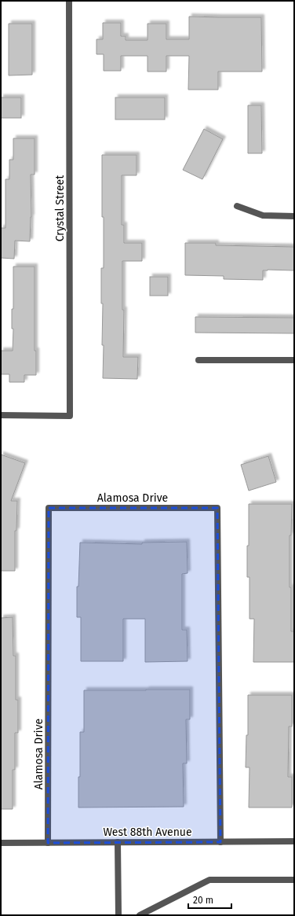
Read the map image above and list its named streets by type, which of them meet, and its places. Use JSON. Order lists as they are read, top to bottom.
{
  "streets": {
    "street": ["Crystal Street", "Alamosa Drive", "West 88th Avenue"]
  },
  "crossings": [
    ["Alamosa Drive", "West 88th Avenue"]
  ],
  "scale_bar": "20 m"
}
